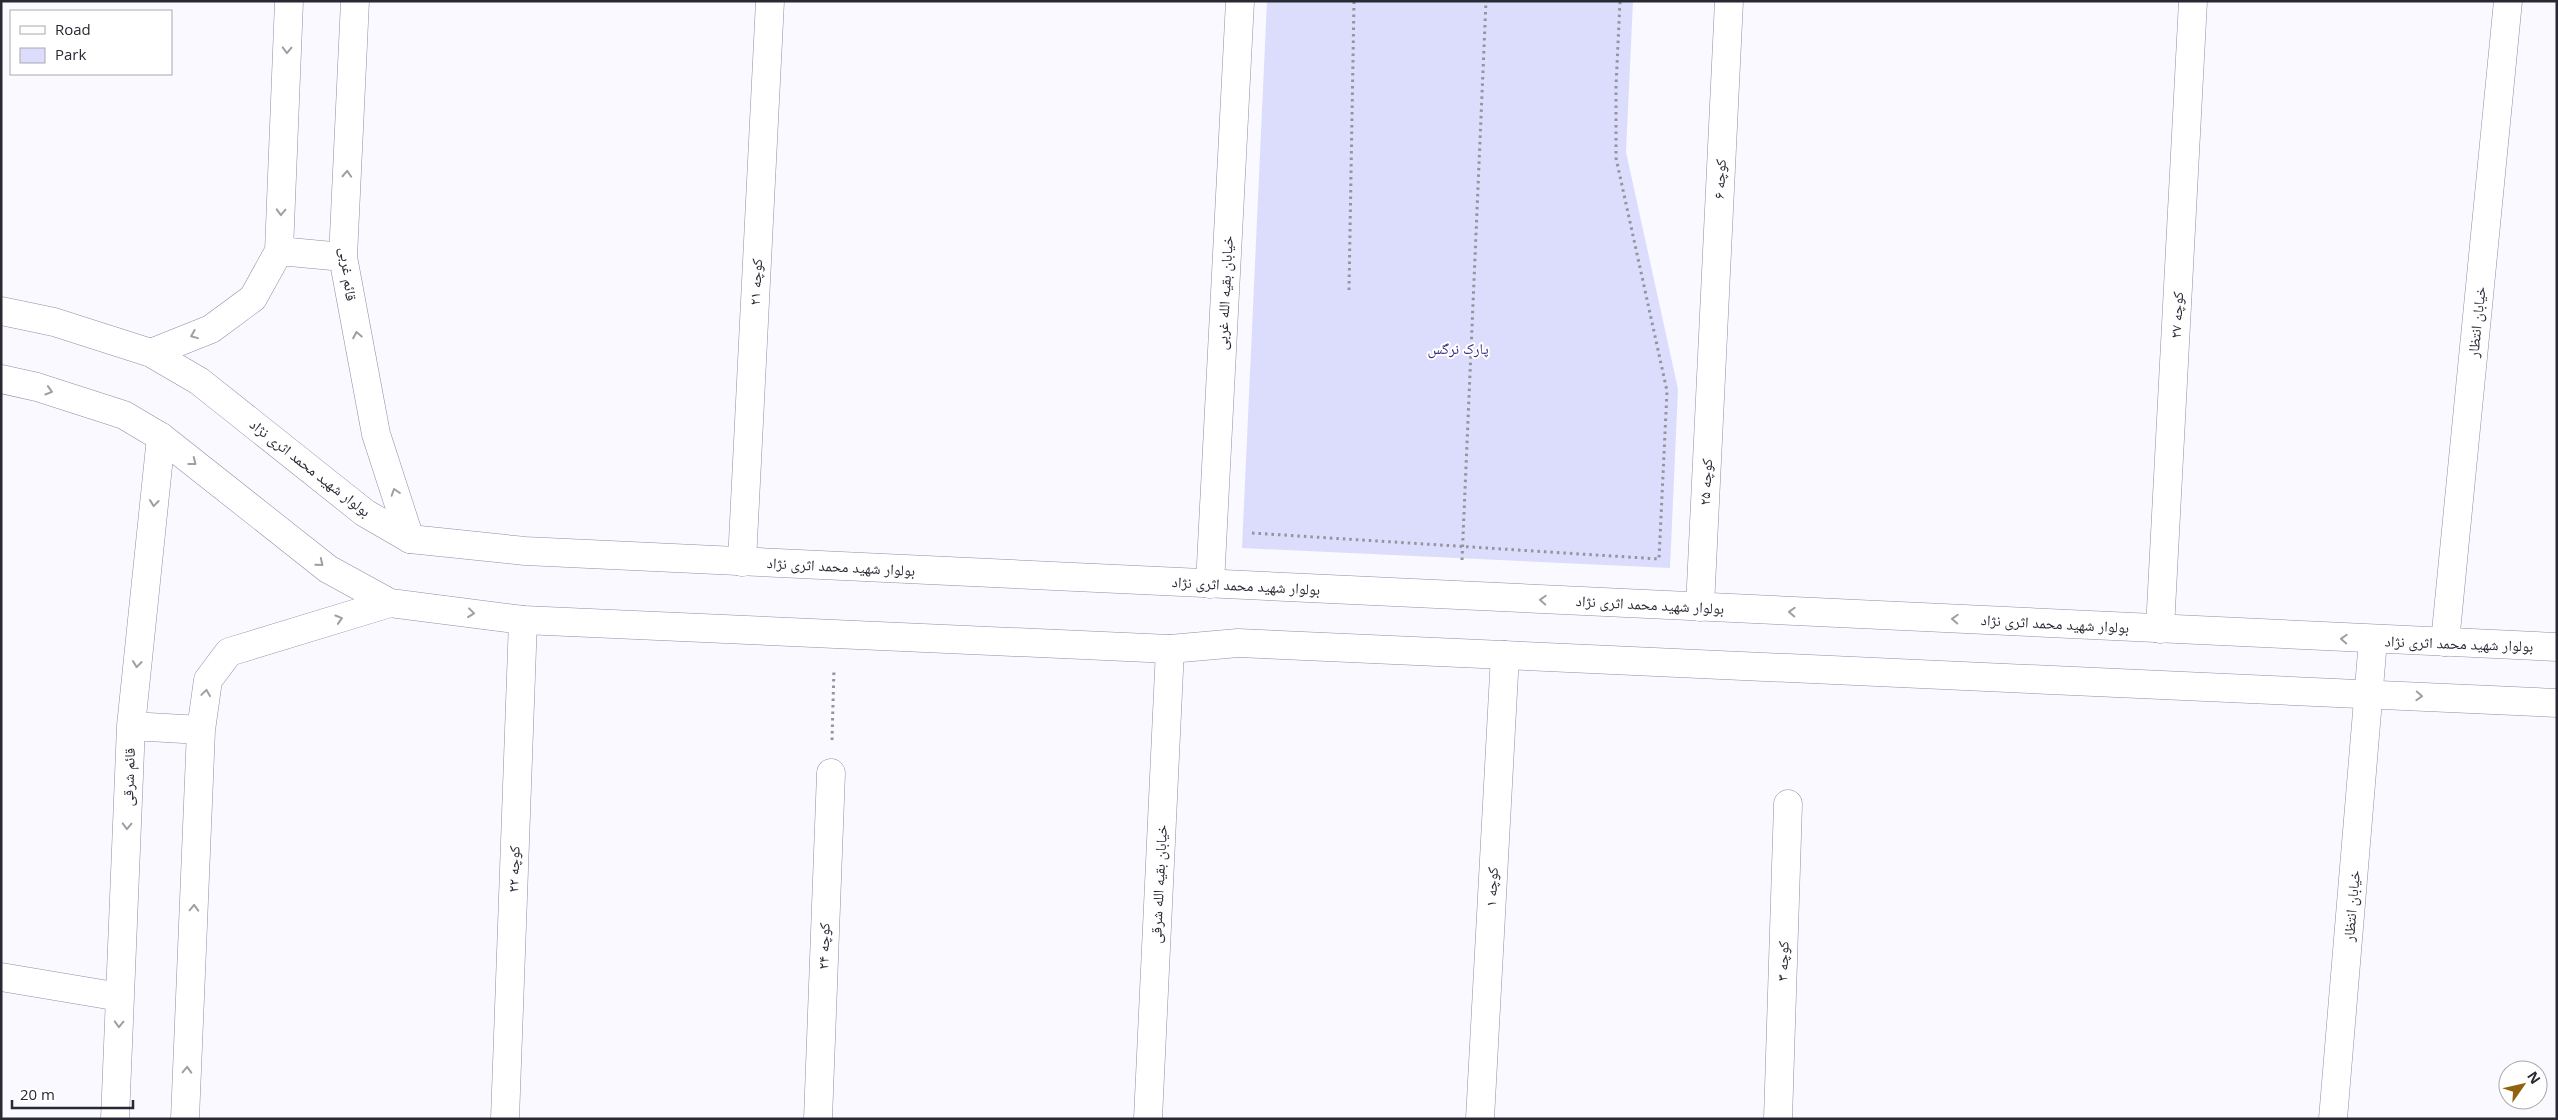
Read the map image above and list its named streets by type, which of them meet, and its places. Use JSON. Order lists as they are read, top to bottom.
{
  "streets": {
    "street": [
      "کوچه ۶",
      "قائم غربی",
      "کوچه ۲۱",
      "خیابان بقیه الله غربی",
      "کوچه ۲۷",
      "خیابان انتظار",
      "بولوار شهید محمد اثری نژاد",
      "کوچه ۲۵",
      "قائم شرقی",
      "کوچه ۲۲",
      "خیابان بقیه الله شرقی",
      "کوچه ۱",
      "کوچه ۲۴",
      "کوچه ۳"
    ]
  },
  "crossings": [
    ["کوچه ۶", "کوچه ۲۵"],
    ["قائم غربی", "بولوار شهید محمد اثری نژاد"],
    ["کوچه ۲۱", "بولوار شهید محمد اثری نژاد"],
    ["خیابان بقیه الله غربی", "بولوار شهید محمد اثری نژاد"],
    ["کوچه ۲۷", "بولوار شهید محمد اثری نژاد"],
    ["خیابان انتظار", "بولوار شهید محمد اثری نژاد"],
    ["بولوار شهید محمد اثری نژاد", "کوچه ۲۵"]
  ],
  "parks": ["پارک نرگس"],
  "legend": ["Road", "Park"],
  "scale_bar": "20 m",
  "north": "top right"
}
